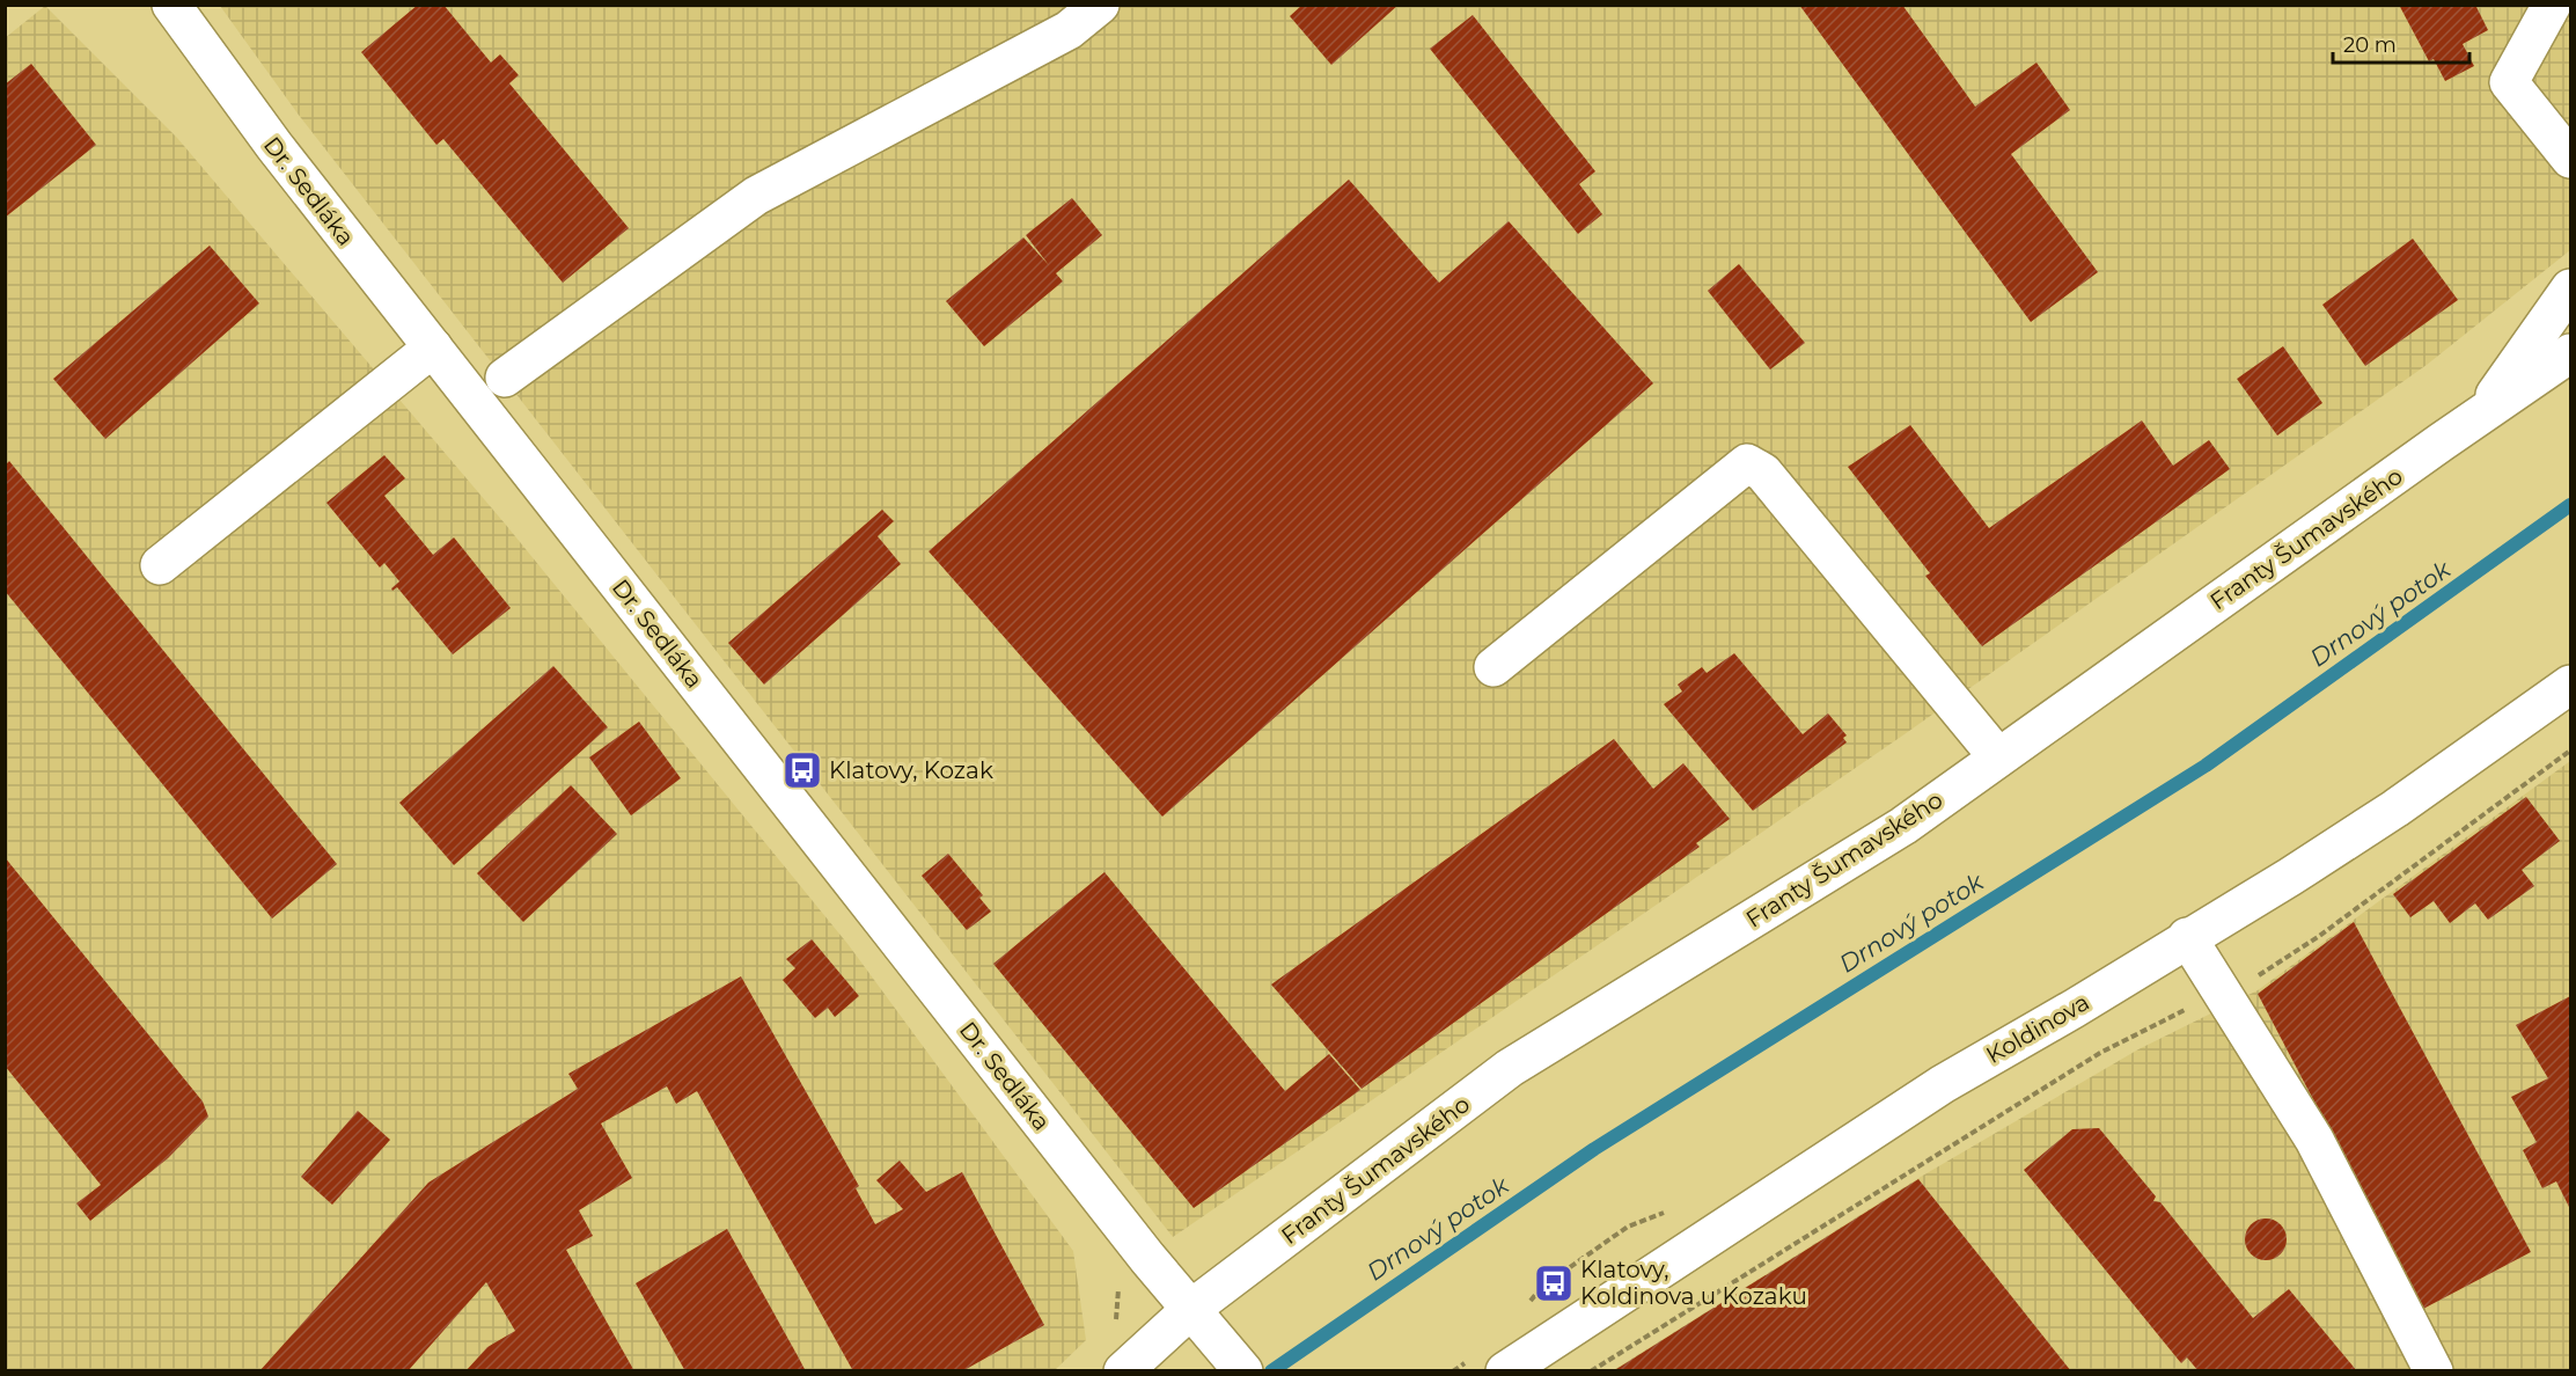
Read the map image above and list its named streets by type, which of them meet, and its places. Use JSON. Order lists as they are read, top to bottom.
{
  "streets": {
    "street": ["Dr. Sedláka", "Franty Šumavského", "Koldinova"]
  },
  "crossings": [
    ["Dr. Sedláka", "Franty Šumavského"]
  ],
  "water": ["Drnový potok"],
  "places": {
    "bus stop": ["Klatovy, Kozak", "Klatovy, Koldinova u Kozaku"]
  },
  "scale_bar": "20 m"
}
